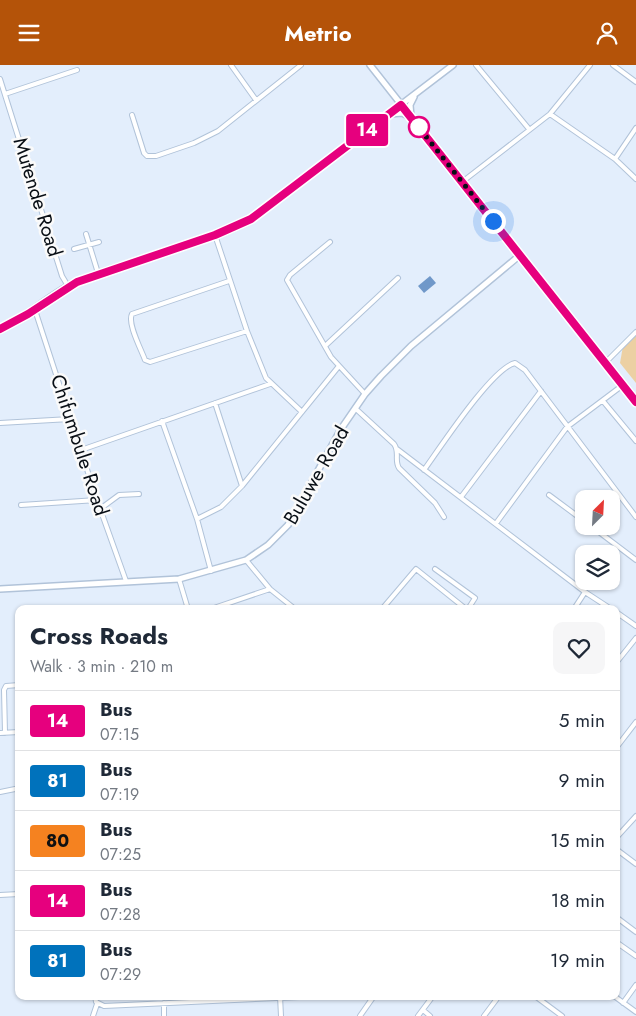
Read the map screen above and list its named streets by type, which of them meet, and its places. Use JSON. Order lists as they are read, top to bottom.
{
  "streets": {
    "main road": ["Buluwe Road"],
    "street": ["Mutende Road", "Chifumbule Road"]
  },
  "crossings": [
    ["Chifumbule Road", "Buluwe Road"]
  ],
  "lines": ["bus line 14"],
  "north": "top right",
  "page": {
    "header": "Metrio",
    "on_map": "14",
    "heading": ["Cross Roads", "Walk · 3 min · 210 m"],
    "list": [
      {
        "mark": "14",
        "name": "Bus",
        "note": "07:15",
        "value": "5 min"
      },
      {
        "mark": "81",
        "name": "Bus",
        "note": "07:19",
        "value": "9 min"
      },
      {
        "mark": "80",
        "name": "Bus",
        "note": "07:25",
        "value": "15 min"
      },
      {
        "mark": "14",
        "name": "Bus",
        "note": "07:28",
        "value": "18 min"
      },
      {
        "mark": "81",
        "name": "Bus",
        "note": "07:29",
        "value": "19 min"
      }
    ]
  }
}
